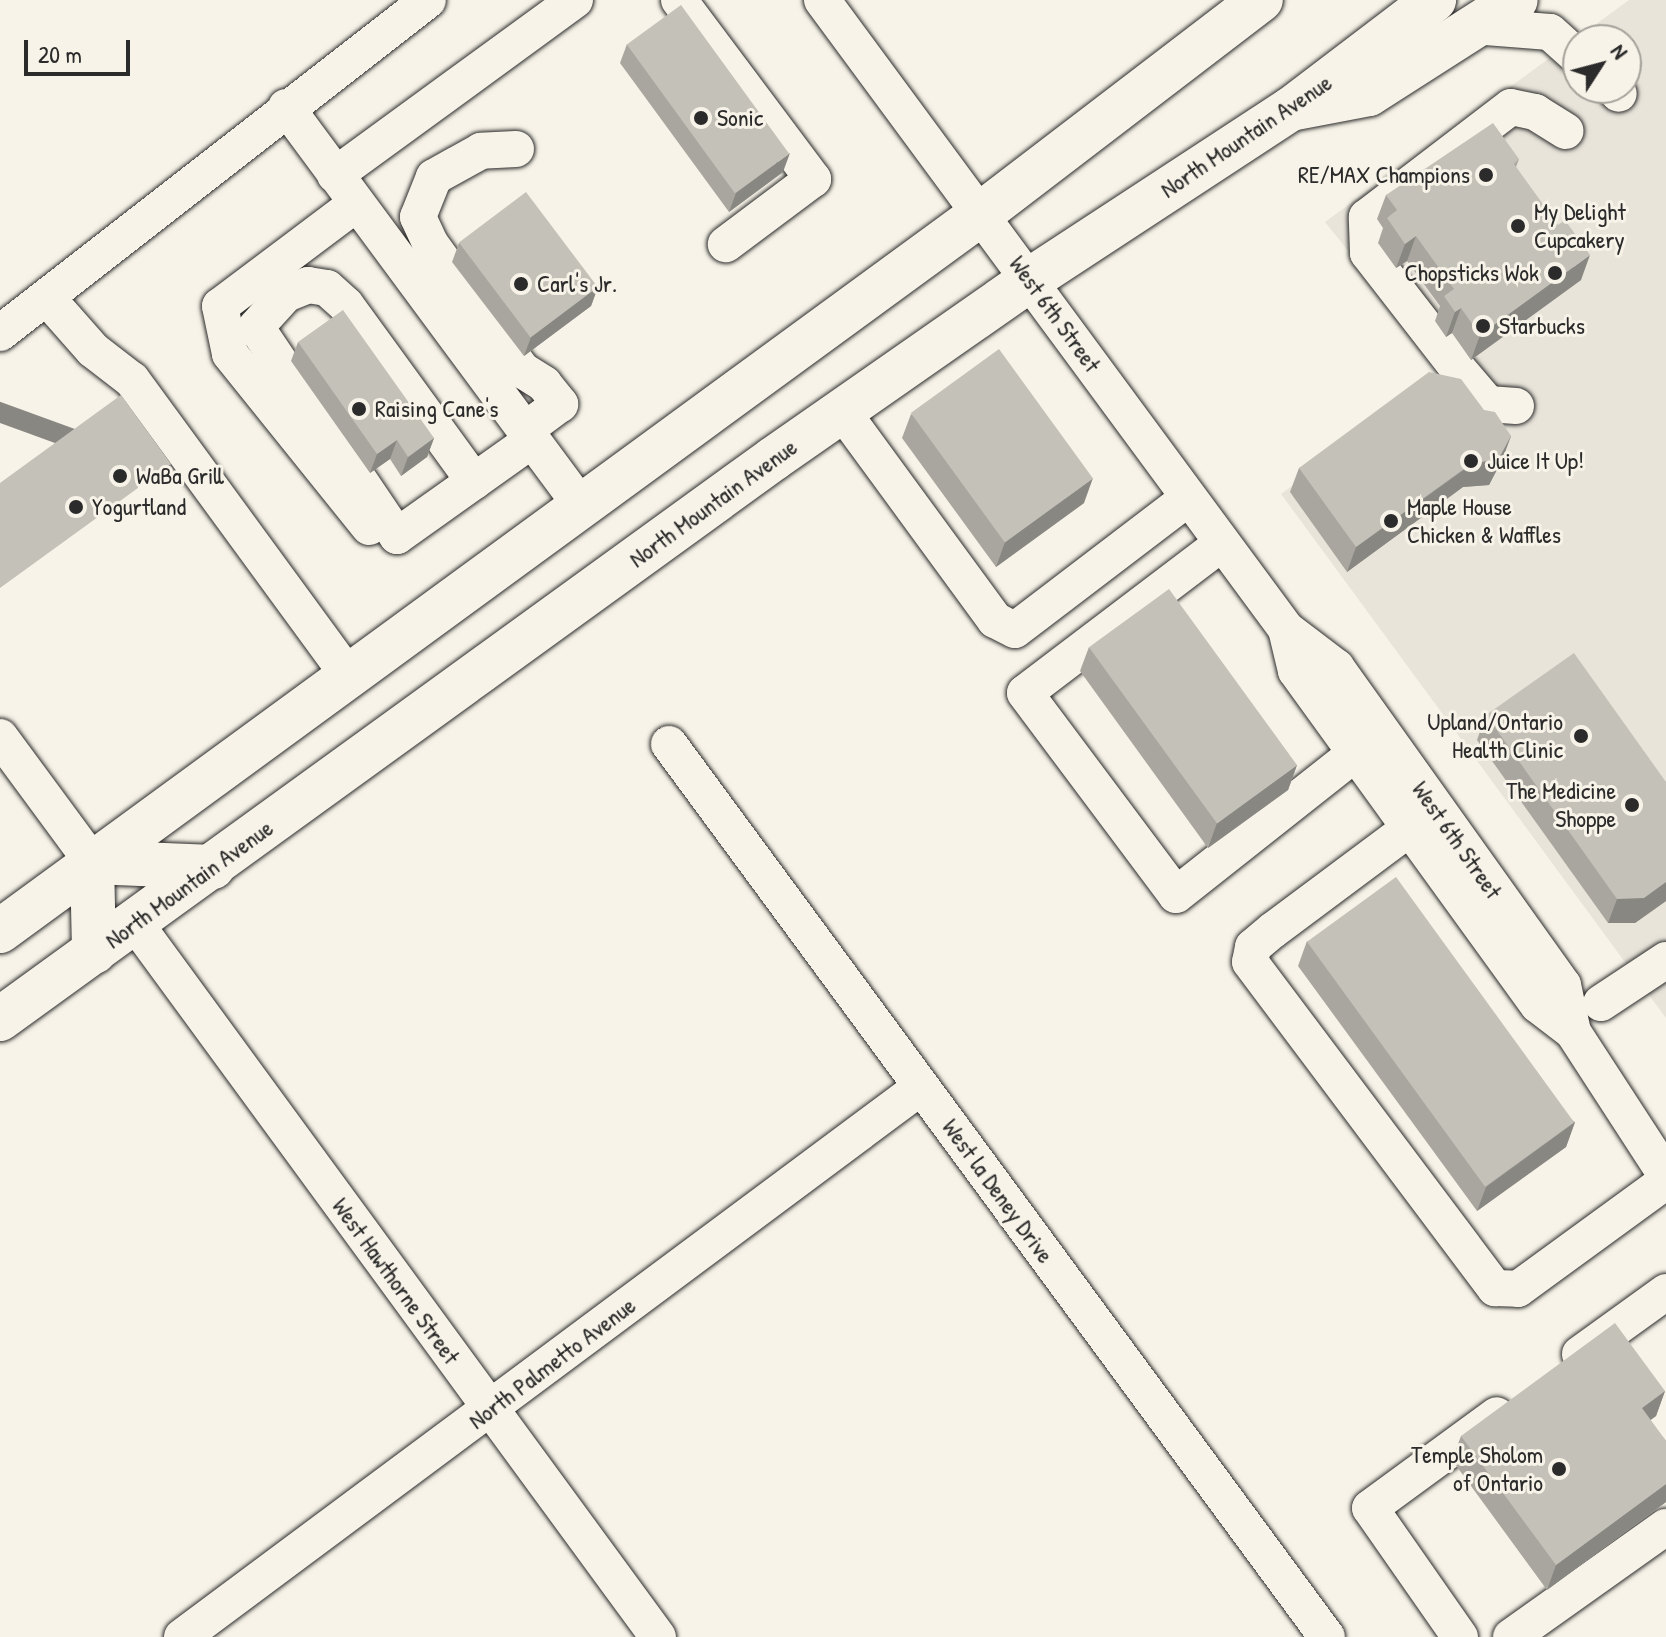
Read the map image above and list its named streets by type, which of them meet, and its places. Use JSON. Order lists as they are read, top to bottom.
{
  "streets": {
    "main road": ["North Mountain Avenue"],
    "street": [
      "West 6th Street",
      "West la Deney Drive",
      "West Hawthorne Street",
      "North Palmetto Avenue"
    ]
  },
  "crossings": [
    ["North Mountain Avenue", "West 6th Street"],
    ["North Mountain Avenue", "West Hawthorne Street"],
    ["West la Deney Drive", "North Palmetto Avenue"],
    ["West Hawthorne Street", "North Palmetto Avenue"]
  ],
  "places": [
    "Sonic",
    "RE/MAX Champions",
    "My Delight Cupcakery",
    "Chopsticks Wok",
    "Carl's Jr.",
    "Starbucks",
    "Raising Cane's",
    "Juice It Up!",
    "WaBa Grill",
    "Yogurtland",
    "Maple House Chicken & Waffles",
    "Upland/Ontario Health Clinic",
    "The Medicine Shoppe",
    "Temple Sholom of Ontario"
  ],
  "scale_bar": "20 m",
  "north": "top right"
}
